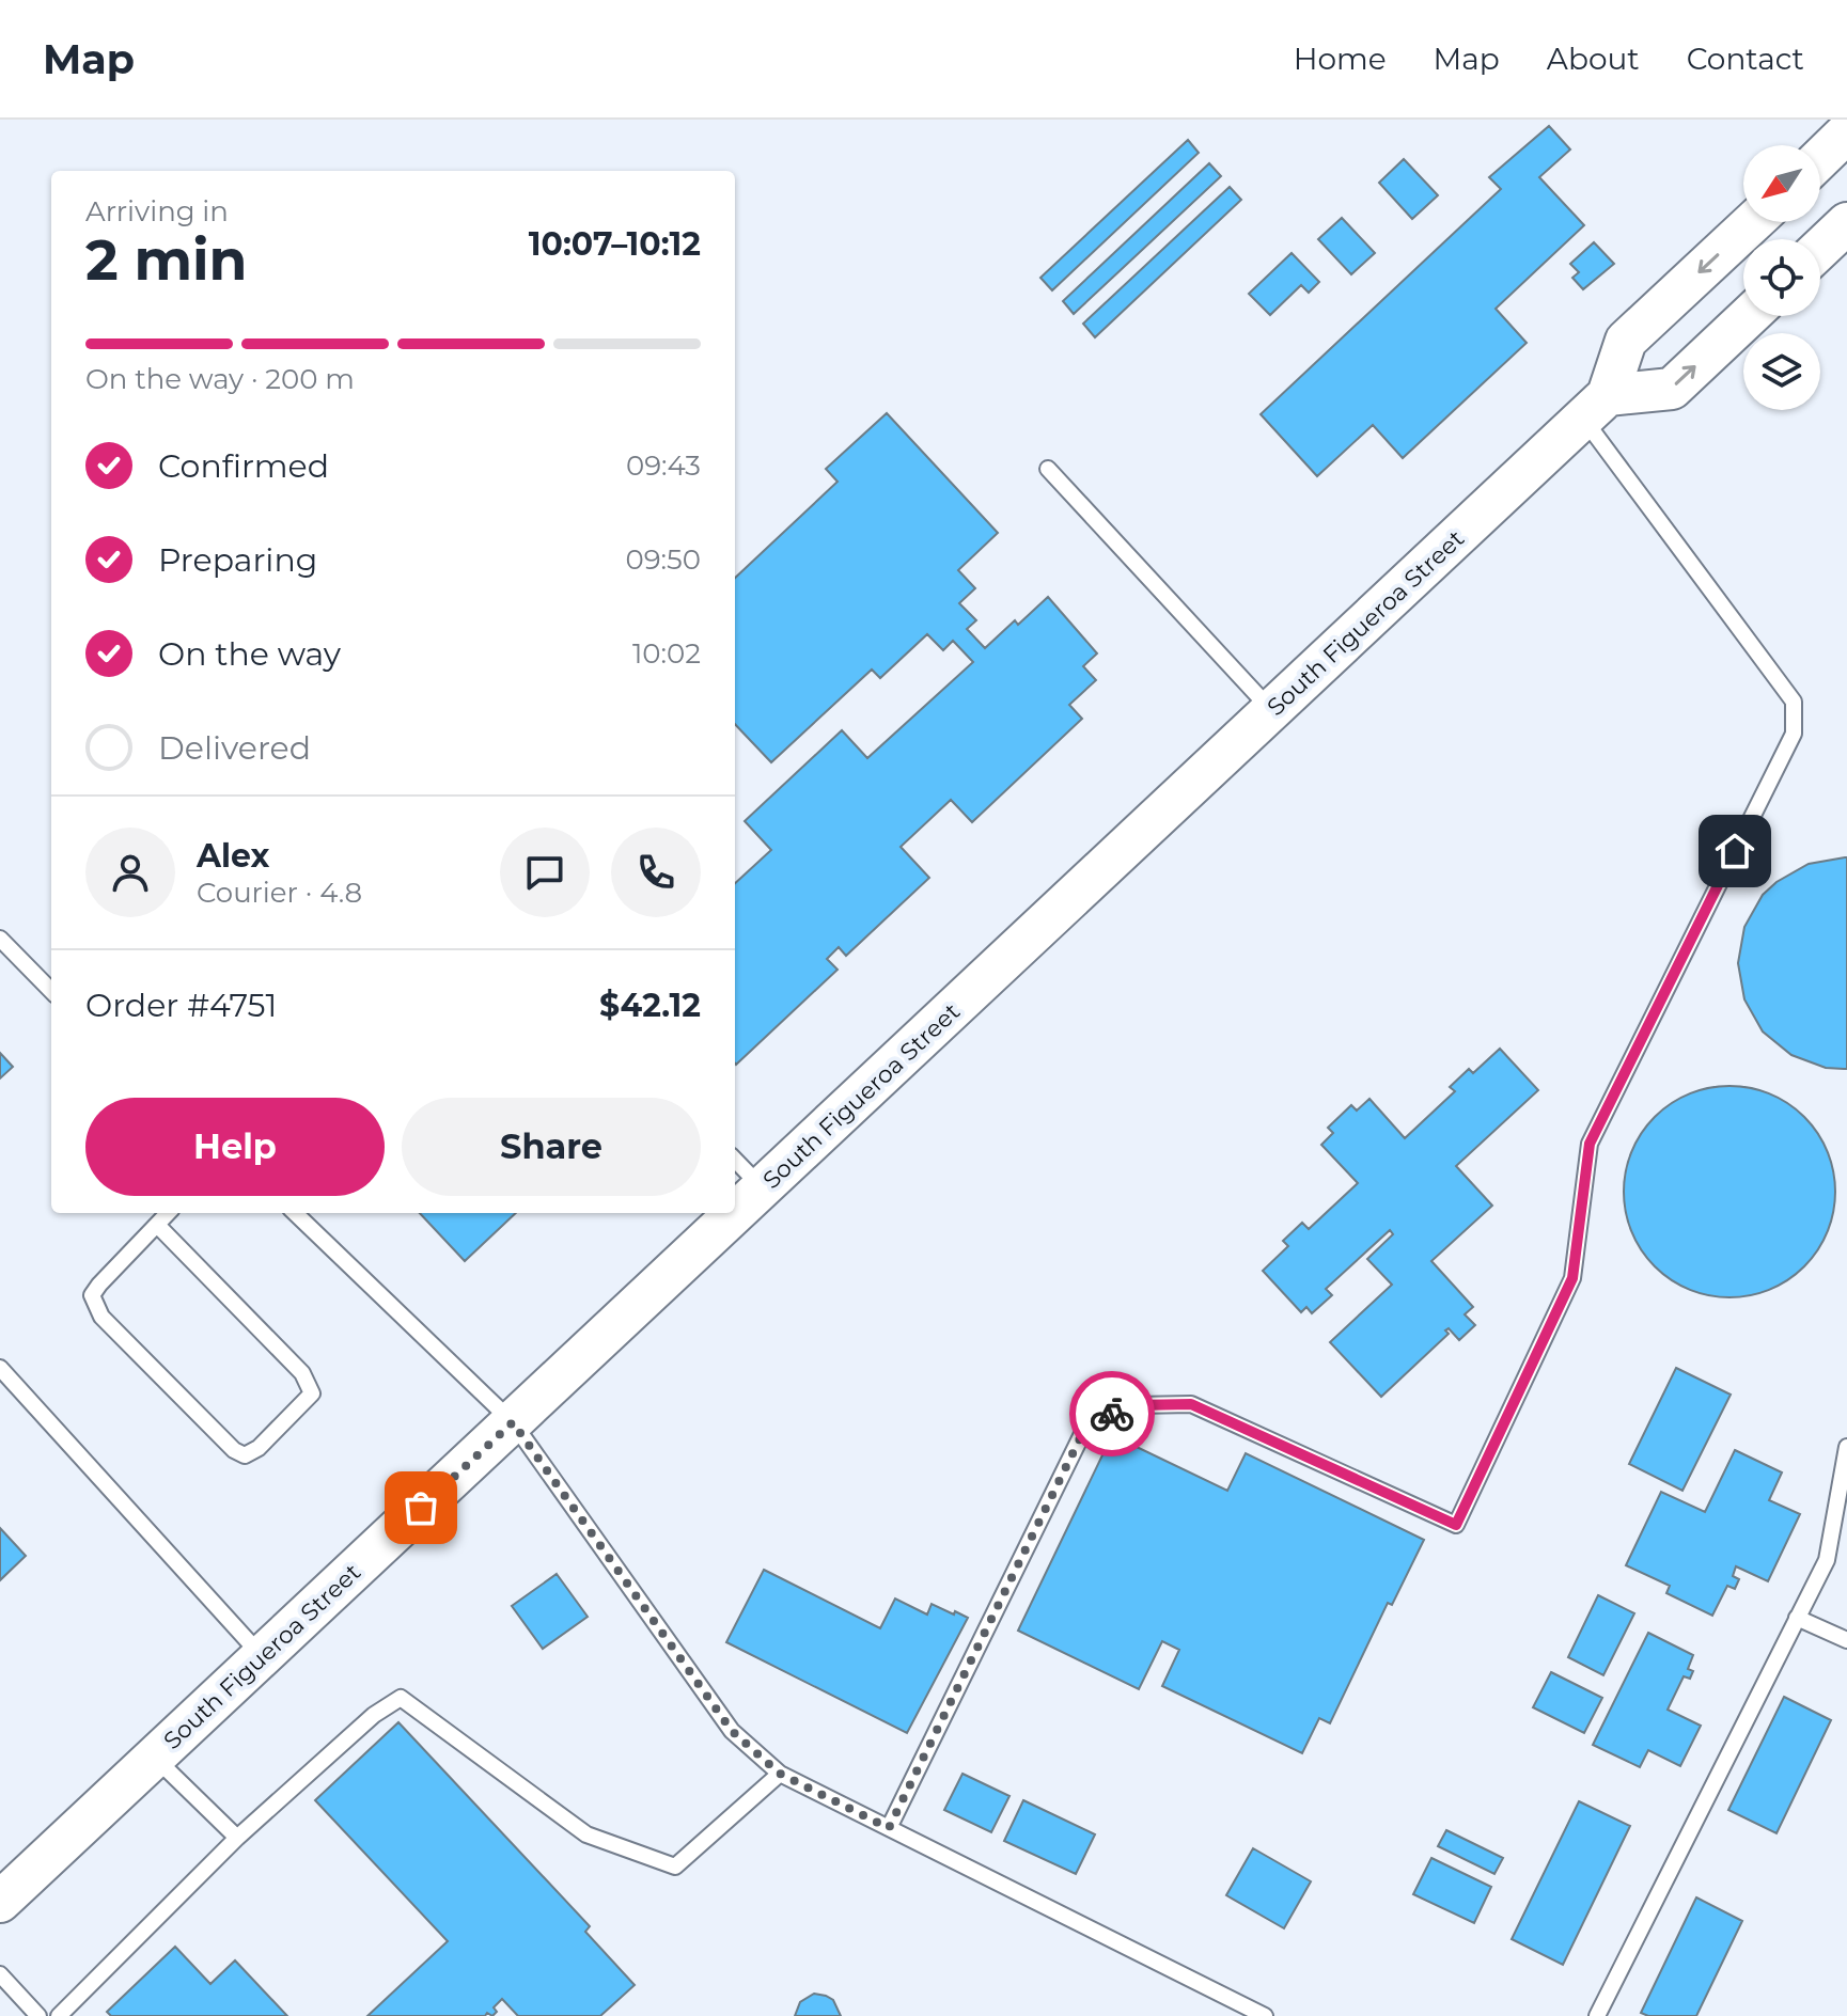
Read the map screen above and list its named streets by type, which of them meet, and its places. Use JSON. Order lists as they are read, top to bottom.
{
  "streets": {
    "main road": ["South Figueroa Street"]
  },
  "north": "bottom left",
  "page": {
    "header": "Map",
    "nav": [
      "Home",
      "Map",
      "About",
      "Contact"
    ],
    "heading": ["2 min", "Arriving in", "10:07–10:12"],
    "panel": [
      "Alex",
      "Courier · 4.8",
      "Order #4751",
      "$42.12"
    ],
    "bar": "On the way · 200 m",
    "list": [
      ["Confirmed", "09:43"],
      ["Preparing", "09:50"],
      ["On the way", "10:02"],
      "Delivered"
    ],
    "buttons": ["Help", "Share"]
  }
}
